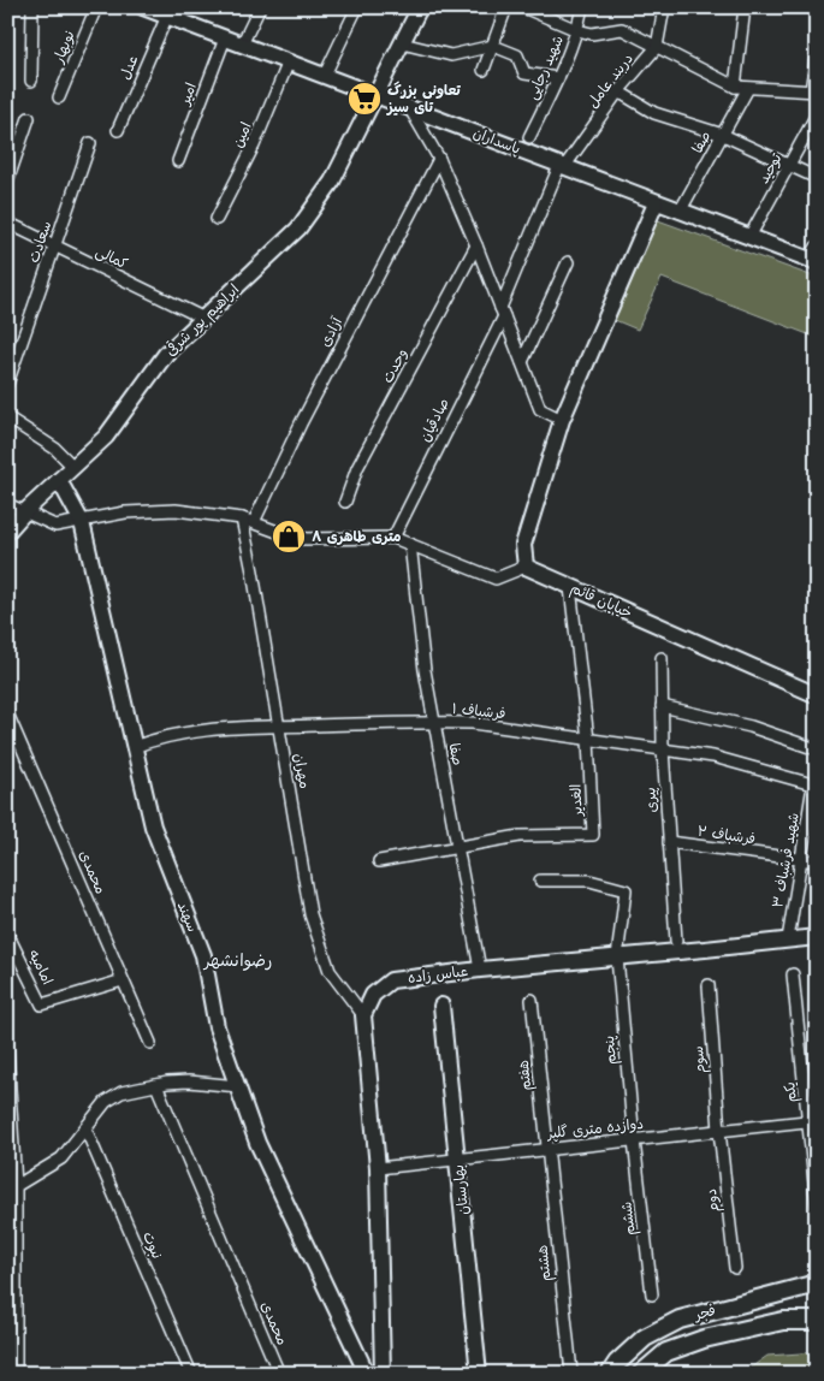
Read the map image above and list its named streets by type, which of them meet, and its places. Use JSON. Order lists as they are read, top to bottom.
{
  "streets": {
    "main road": ["فجر"],
    "street": [
      "نوبهار",
      "عدل",
      "شهید رجایی",
      "دربند عامل",
      "امیر",
      "امین",
      "پاسداران",
      "صفا",
      "توحید",
      "سعادت",
      "کمالی",
      "ابراهیم پور شرقی",
      "آزادی",
      "وحدت",
      "صادقیان",
      "خیابان قائم",
      "فرشباف ۱",
      "مهران",
      "الغدیر",
      "پیری",
      "فرشباف ۲",
      "شهید فرشباف ۳",
      "محمدی",
      "سهند",
      "امامیه",
      "عباس زاده",
      "پنجم",
      "سوم",
      "هفتم",
      "یکم",
      "دوازده متری گلپر",
      "بهارستان",
      "دوم",
      "ششم",
      "نبوت",
      "هشتم"
    ]
  },
  "crossings": [
    ["عدل", "پاسداران"],
    ["دربند عامل", "پاسداران"],
    ["دربند عامل", "صادقیان"],
    ["امیر", "پاسداران"],
    ["امین", "پاسداران"],
    ["پاسداران", "صفا"],
    ["پاسداران", "توحید"],
    ["پاسداران", "ابراهیم پور شرقی"],
    ["صفا", "فرشباف ۱"],
    ["صفا", "الغدیر"],
    ["صفا", "عباس زاده"],
    ["سعادت", "کمالی"],
    ["کمالی", "ابراهیم پور شرقی"],
    ["ابراهیم پور شرقی", "سهند"],
    ["خیابان قائم", "الغدیر"],
    ["فرشباف ۱", "مهران"],
    ["فرشباف ۱", "الغدیر"],
    ["فرشباف ۱", "پیری"],
    ["فرشباف ۱", "شهید فرشباف ۳"],
    ["فرشباف ۱", "سهند"],
    ["مهران", "عباس زاده"],
    ["پیری", "فرشباف ۲"],
    ["فرشباف ۲", "شهید فرشباف ۳"],
    ["شهید فرشباف ۳", "عباس زاده"],
    ["محمدی", "امامیه"],
    ["عباس زاده", "پنجم"],
    ["پنجم", "دوازده متری گلپر"],
    ["پنجم", "ششم"],
    ["سوم", "دوازده متری گلپر"],
    ["سوم", "دوم"],
    ["هفتم", "دوازده متری گلپر"],
    ["هفتم", "هشتم"],
    ["یکم", "دوازده متری گلپر"],
    ["دوازده متری گلپر", "بهارستان"],
    ["دوازده متری گلپر", "دوم"],
    ["دوازده متری گلپر", "ششم"],
    ["دوازده متری گلپر", "هشتم"]
  ],
  "districts": ["رضوانشهر"],
  "places": {
    "supermarket": ["تعاونی بزرگ تای سیز"],
    "shop": ["۸ متری طاهری"]
  }
}
